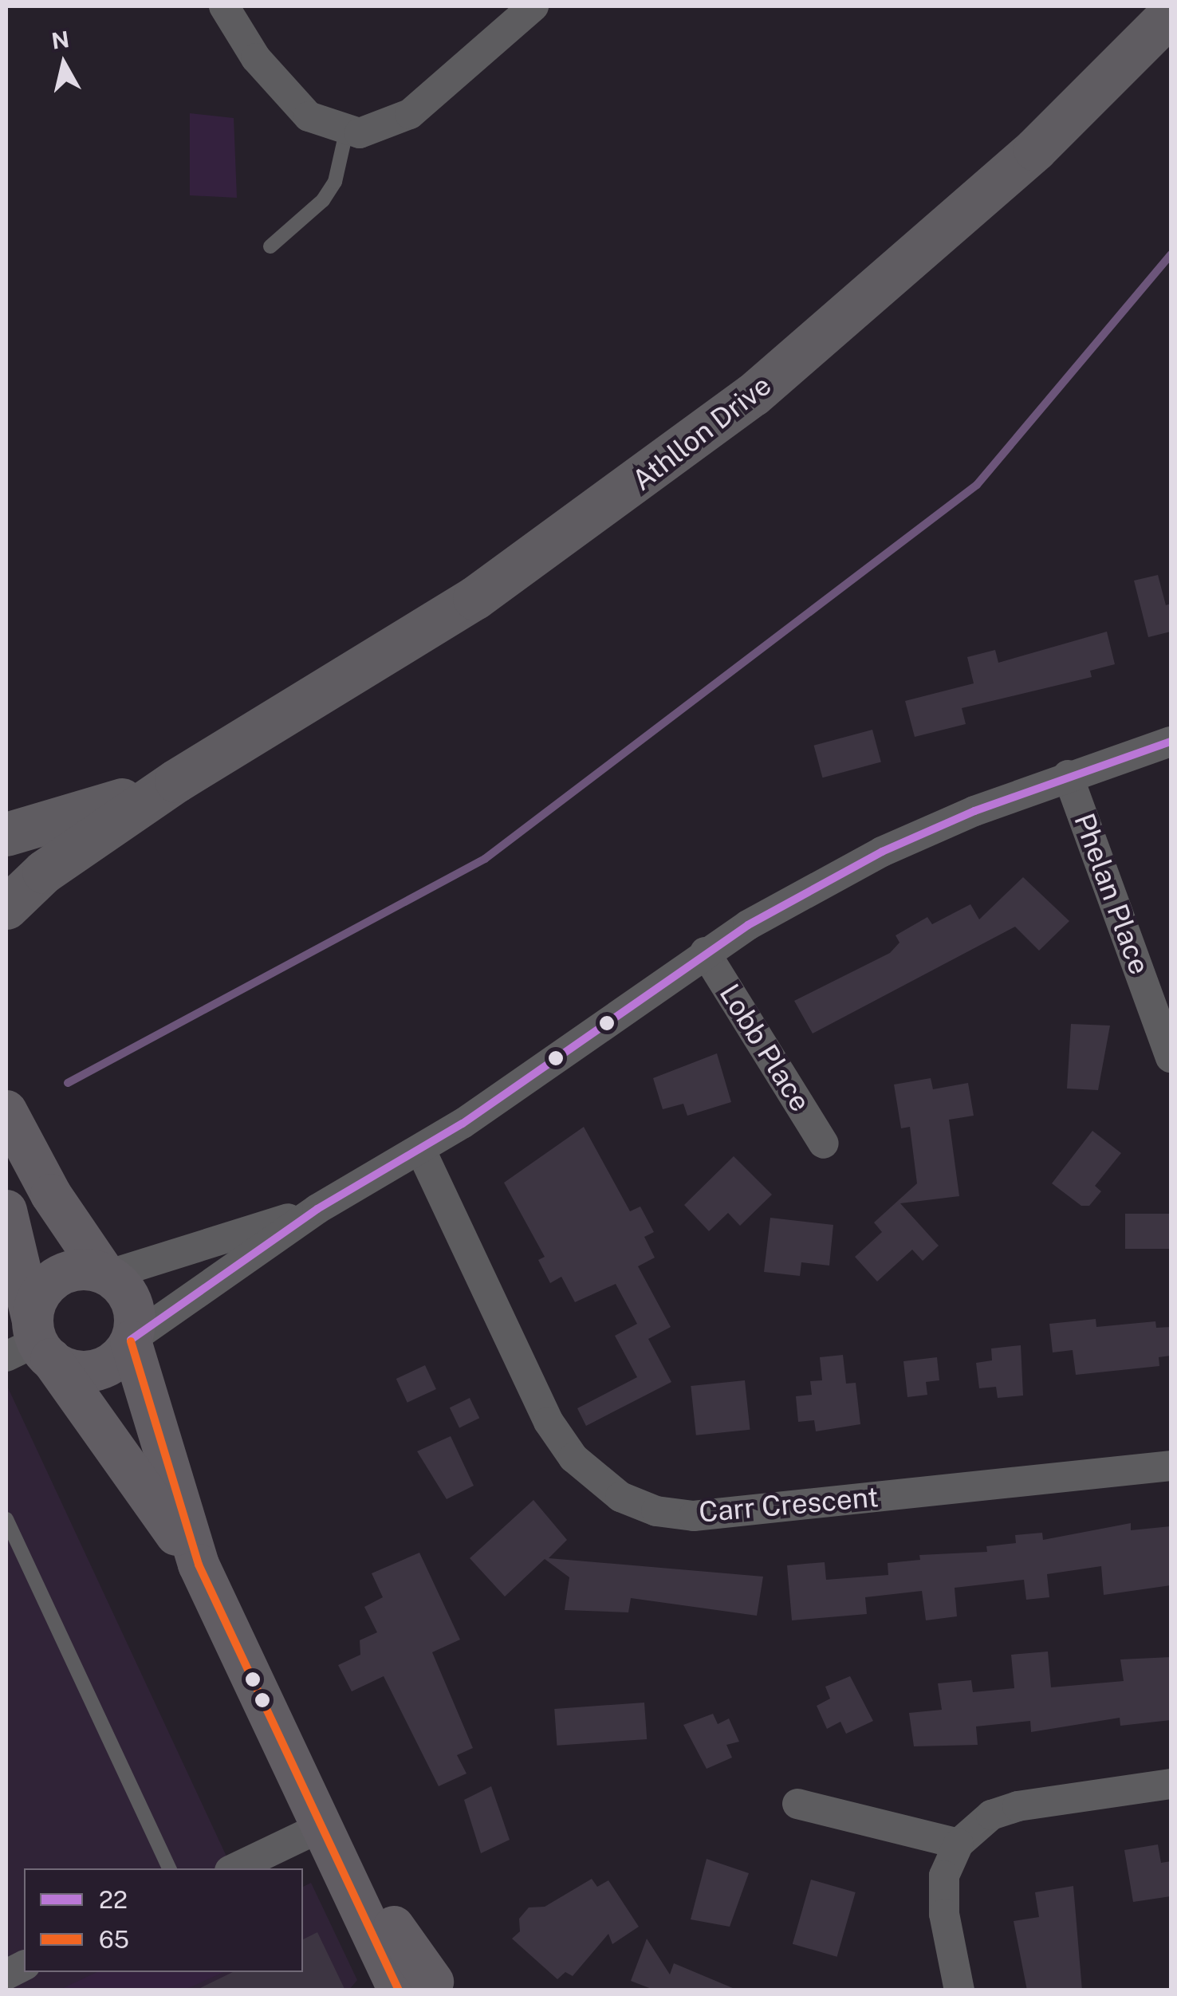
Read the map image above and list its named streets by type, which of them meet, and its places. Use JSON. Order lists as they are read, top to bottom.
{
  "streets": {
    "main road": ["Athllon Drive"],
    "street": ["Phelan Place", "Lobb Place", "Carr Crescent"]
  },
  "lines": ["transit line 22", "transit line 65"],
  "legend": ["22", "65"],
  "north": "top"
}
